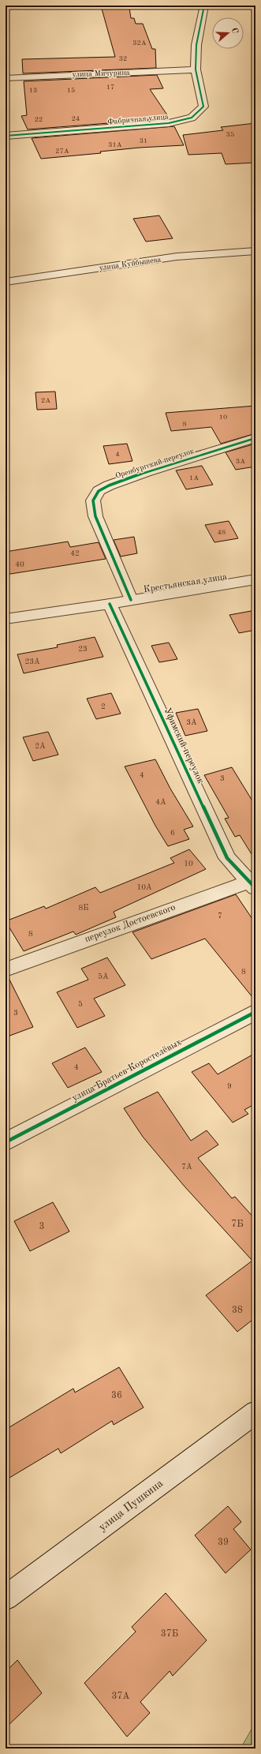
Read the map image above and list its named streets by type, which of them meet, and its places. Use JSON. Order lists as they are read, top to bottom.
{
  "streets": {
    "street": [
      "улица Мичурина",
      "Фабричная улица",
      "улица Куйбышева",
      "Оренбургский переулок",
      "Крестьянская улица",
      "Уфимский переулок",
      "переулок Достоевского",
      "улица Братьев Коростелёвых",
      "улица Пушкина"
    ]
  },
  "crossings": [
    ["улица Мичурина", "Фабричная улица"],
    ["Оренбургский переулок", "Крестьянская улица"],
    ["Крестьянская улица", "Уфимский переулок"],
    ["Уфимский переулок", "переулок Достоевского"]
  ],
  "house_numbers": [
    "32А",
    "32",
    "17",
    "13",
    "15",
    "24",
    "22",
    "35",
    "31",
    "31А",
    "27А",
    "2А",
    "10",
    "8",
    "4",
    "3А",
    "1А",
    "48",
    "42",
    "40",
    "23",
    "23А",
    "2",
    "3А",
    "2А",
    "4",
    "3",
    "4А",
    "6",
    "10",
    "10А",
    "8Б",
    "7",
    "8",
    "8",
    "5А",
    "5",
    "3",
    "4",
    "9",
    "7А",
    "7Б",
    "3",
    "38",
    "36",
    "39",
    "37Б",
    "37А"
  ],
  "north": "right"
}
